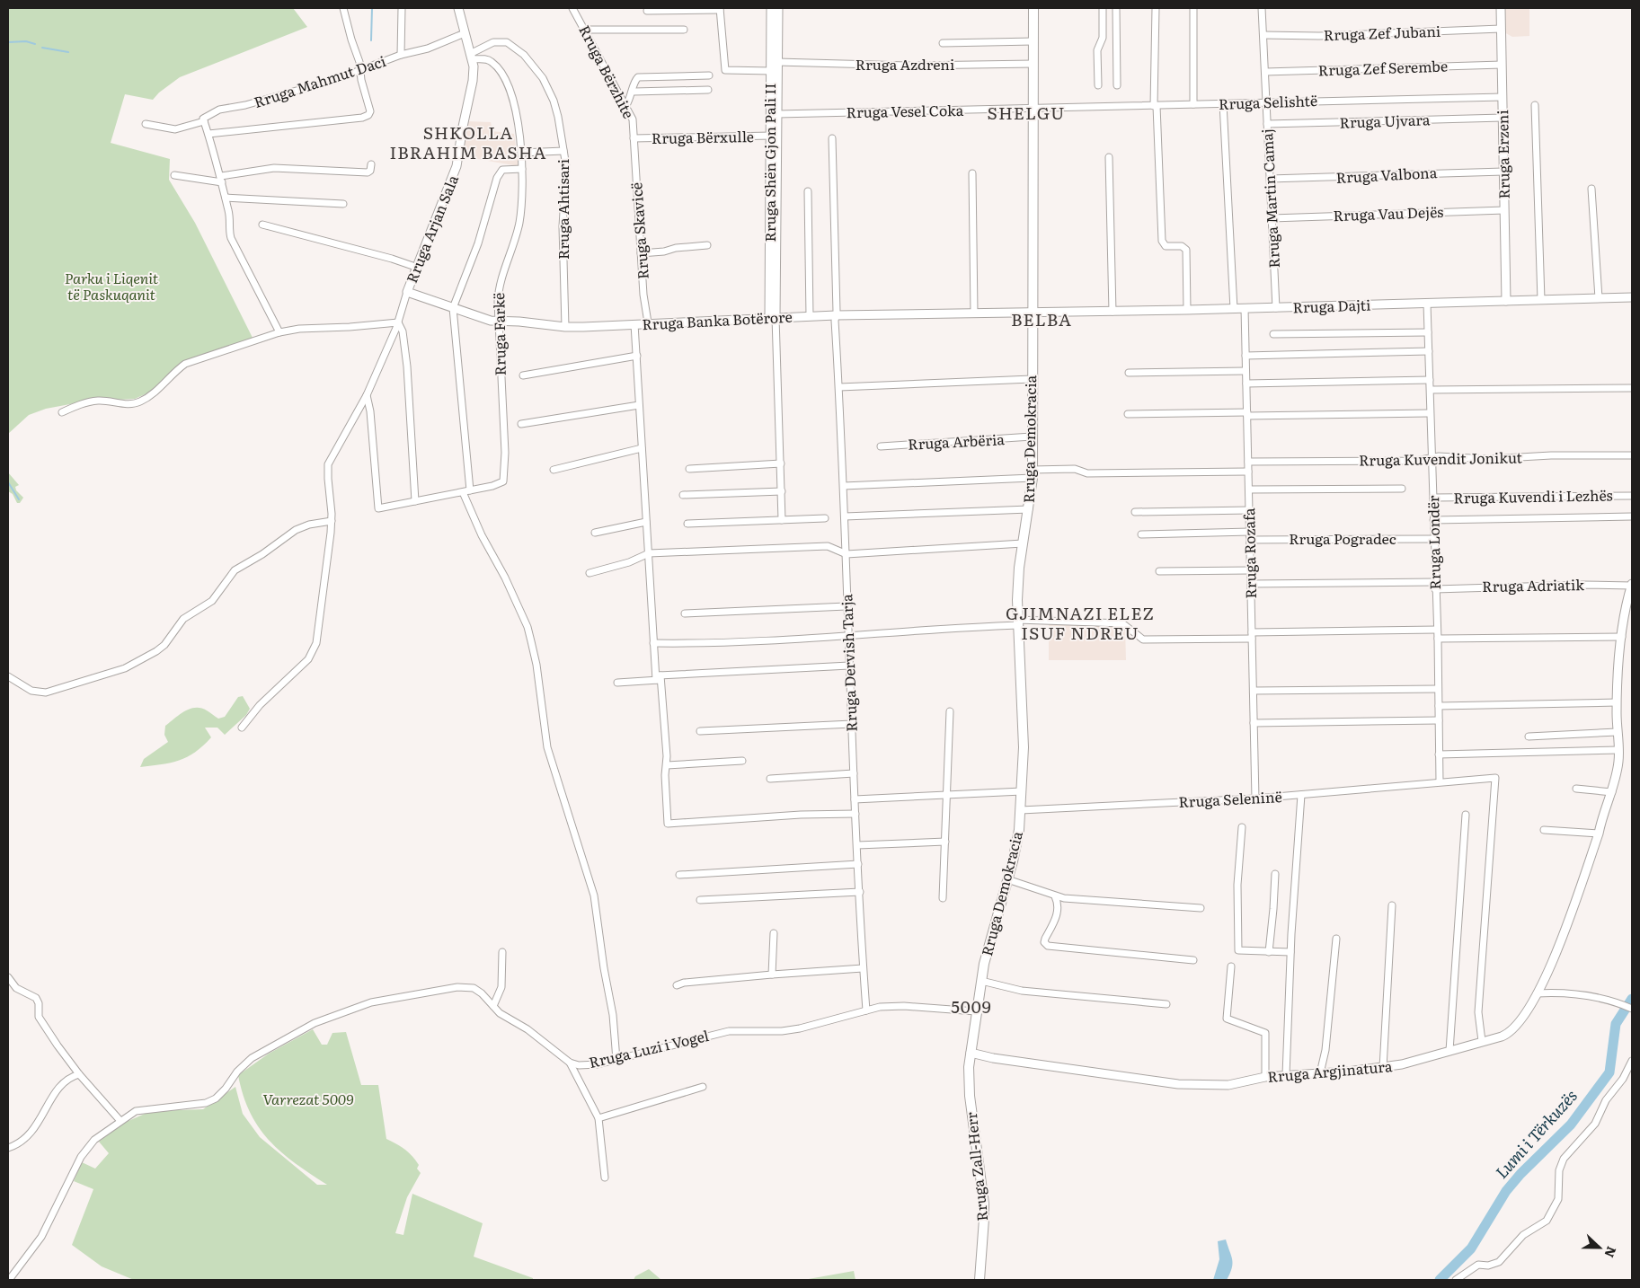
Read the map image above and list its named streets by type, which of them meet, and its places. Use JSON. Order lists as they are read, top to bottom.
{
  "streets": {
    "main road": ["Rruga Demokracia", "Rruga Zall-Herr"],
    "street": [
      "Rruga Zef Jubani",
      "Rruga Azdreni",
      "Rruga Zef Serembe",
      "Rruga Bërzhite",
      "Rruga Mahmut Daci",
      "Rruga Selishtë",
      "Rruga Vesel Coka",
      "Rruga Ujvara",
      "Rruga Bërxulle",
      "Rruga Erzeni",
      "Rruga Shën Gjon Pali II",
      "Rruga Valbona",
      "Rruga Martin Camaj",
      "Rruga Ahtisari",
      "Rruga Vau Dejës",
      "Rruga Arjan Sala",
      "Rruga Skavicë",
      "Rruga Dajti",
      "Rruga Banka Botërore",
      "Rruga Farkë",
      "Rruga Arbëria",
      "Rruga Kuvendit Jonikut",
      "Rruga Kuvendi i Lezhës",
      "Rruga Pogradec",
      "Rruga Londër",
      "Rruga Rozafa",
      "Rruga Adriatik",
      "Rruga Dervish Tarja",
      "Rruga Seleninë",
      "Rruga Luzi i Vogel",
      "Rruga Argjinatura"
    ]
  },
  "crossings": [
    ["Rruga Zef Jubani", "Rruga Erzeni"],
    ["Rruga Zef Jubani", "Rruga Martin Camaj"],
    ["Rruga Azdreni", "Rruga Shën Gjon Pali II"],
    ["Rruga Azdreni", "Rruga Demokracia"],
    ["Rruga Zef Serembe", "Rruga Erzeni"],
    ["Rruga Zef Serembe", "Rruga Martin Camaj"],
    ["Rruga Bërzhite", "Rruga Bërxulle"],
    ["Rruga Bërzhite", "Rruga Skavicë"],
    ["Rruga Mahmut Daci", "Rruga Arjan Sala"],
    ["Rruga Selishtë", "Rruga Vesel Coka"],
    ["Rruga Selishtë", "Rruga Erzeni"],
    ["Rruga Selishtë", "Rruga Martin Camaj"],
    ["Rruga Selishtë", "Rruga Demokracia"],
    ["Rruga Vesel Coka", "Rruga Shën Gjon Pali II"],
    ["Rruga Vesel Coka", "Rruga Demokracia"],
    ["Rruga Ujvara", "Rruga Erzeni"],
    ["Rruga Ujvara", "Rruga Martin Camaj"],
    ["Rruga Bërxulle", "Rruga Shën Gjon Pali II"],
    ["Rruga Bërxulle", "Rruga Skavicë"],
    ["Rruga Erzeni", "Rruga Valbona"],
    ["Rruga Erzeni", "Rruga Vau Dejës"],
    ["Rruga Erzeni", "Rruga Dajti"],
    ["Rruga Shën Gjon Pali II", "Rruga Banka Botërore"],
    ["Rruga Valbona", "Rruga Martin Camaj"],
    ["Rruga Martin Camaj", "Rruga Vau Dejës"],
    ["Rruga Martin Camaj", "Rruga Dajti"],
    ["Rruga Ahtisari", "Rruga Arjan Sala"],
    ["Rruga Ahtisari", "Rruga Banka Botërore"],
    ["Rruga Ahtisari", "Rruga Farkë"],
    ["Rruga Arjan Sala", "Rruga Banka Botërore"],
    ["Rruga Arjan Sala", "Rruga Farkë"],
    ["Rruga Skavicë", "Rruga Banka Botërore"],
    ["Rruga Dajti", "Rruga Banka Botërore"],
    ["Rruga Dajti", "Rruga Demokracia"],
    ["Rruga Dajti", "Rruga Londër"],
    ["Rruga Dajti", "Rruga Rozafa"],
    ["Rruga Banka Botërore", "Rruga Farkë"],
    ["Rruga Banka Botërore", "Rruga Demokracia"],
    ["Rruga Banka Botërore", "Rruga Dervish Tarja"],
    ["Rruga Demokracia", "Rruga Arbëria"],
    ["Rruga Demokracia", "Rruga Seleninë"],
    ["Rruga Demokracia", "Rruga Luzi i Vogel"],
    ["Rruga Demokracia", "Rruga Argjinatura"],
    ["Rruga Demokracia", "Rruga Zall-Herr"],
    ["Rruga Kuvendit Jonikut", "Rruga Londër"],
    ["Rruga Kuvendit Jonikut", "Rruga Rozafa"],
    ["Rruga Kuvendi i Lezhës", "Rruga Londër"],
    ["Rruga Pogradec", "Rruga Londër"],
    ["Rruga Pogradec", "Rruga Rozafa"],
    ["Rruga Londër", "Rruga Adriatik"],
    ["Rruga Londër", "Rruga Seleninë"],
    ["Rruga Rozafa", "Rruga Adriatik"],
    ["Rruga Rozafa", "Rruga Seleninë"],
    ["Rruga Adriatik", "Rruga Argjinatura"],
    ["Rruga Dervish Tarja", "Rruga Luzi i Vogel"],
    ["Rruga Seleninë", "Rruga Argjinatura"],
    ["Rruga Argjinatura", "Rruga Zall-Herr"]
  ],
  "districts": [
    "SHELGU",
    "SHKOLLA IBRAHIM BASHA",
    "BELBA",
    "GJIMNAZI ELEZ ISUF NDREU",
    "5009"
  ],
  "water": ["Lumi i Tërkuzës"],
  "parks": ["Parku i Liqenit të Paskuqanit", "Varrezat 5009"],
  "north": "right"
}
